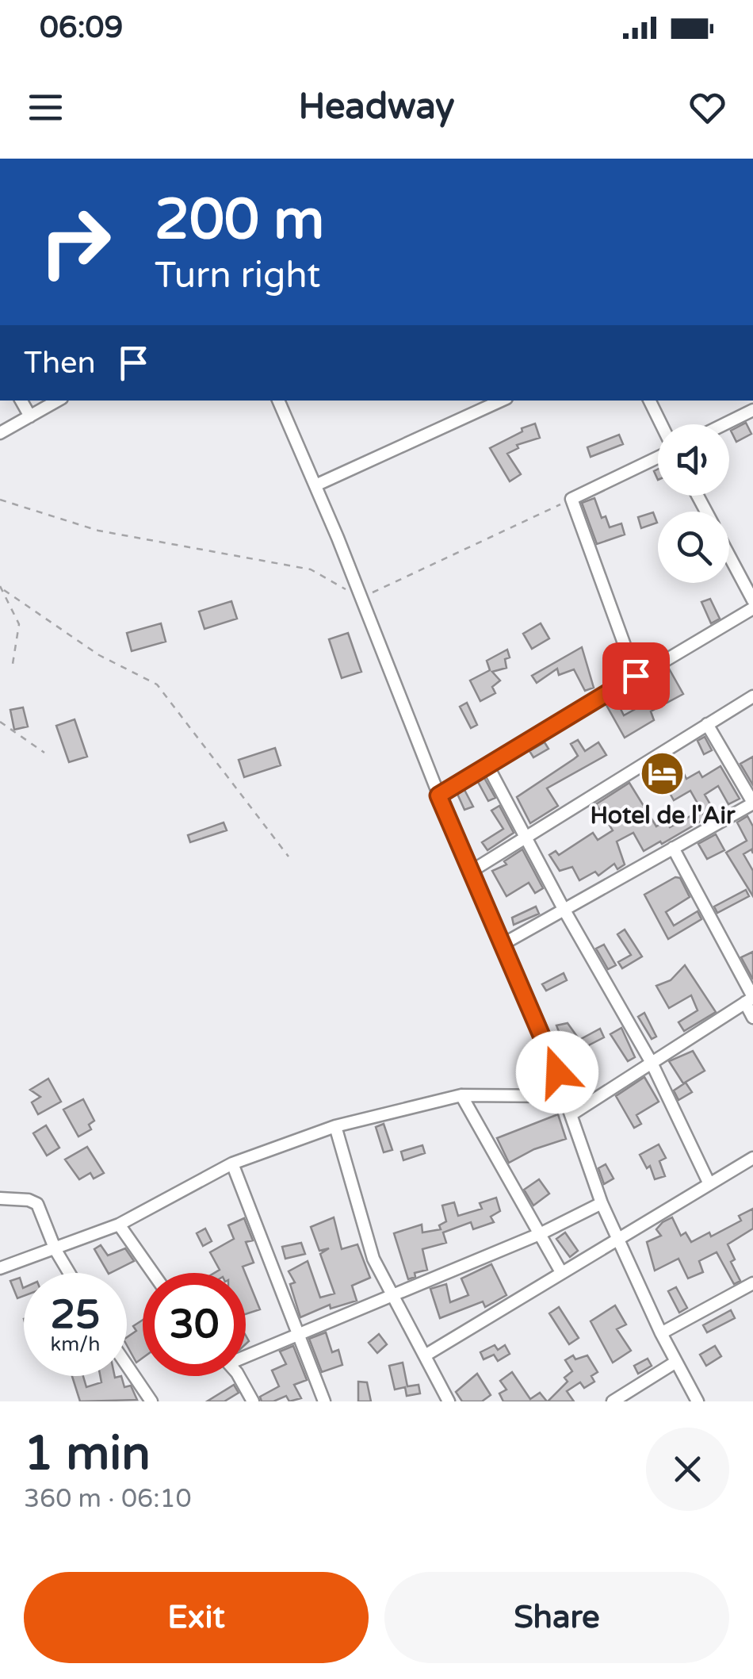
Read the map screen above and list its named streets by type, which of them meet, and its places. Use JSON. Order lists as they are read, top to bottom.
{
  "places": {
    "hotel": ["Hotel de l'Air"]
  },
  "page": {
    "status": "06:09",
    "header": "Headway",
    "turn": ["200 m", "Turn right"],
    "then": "Then",
    "speed": "25 km/h",
    "limit": "30",
    "heading": ["1 min", "360 m · 06:10"],
    "buttons": ["Exit", "Share"]
  }
}
